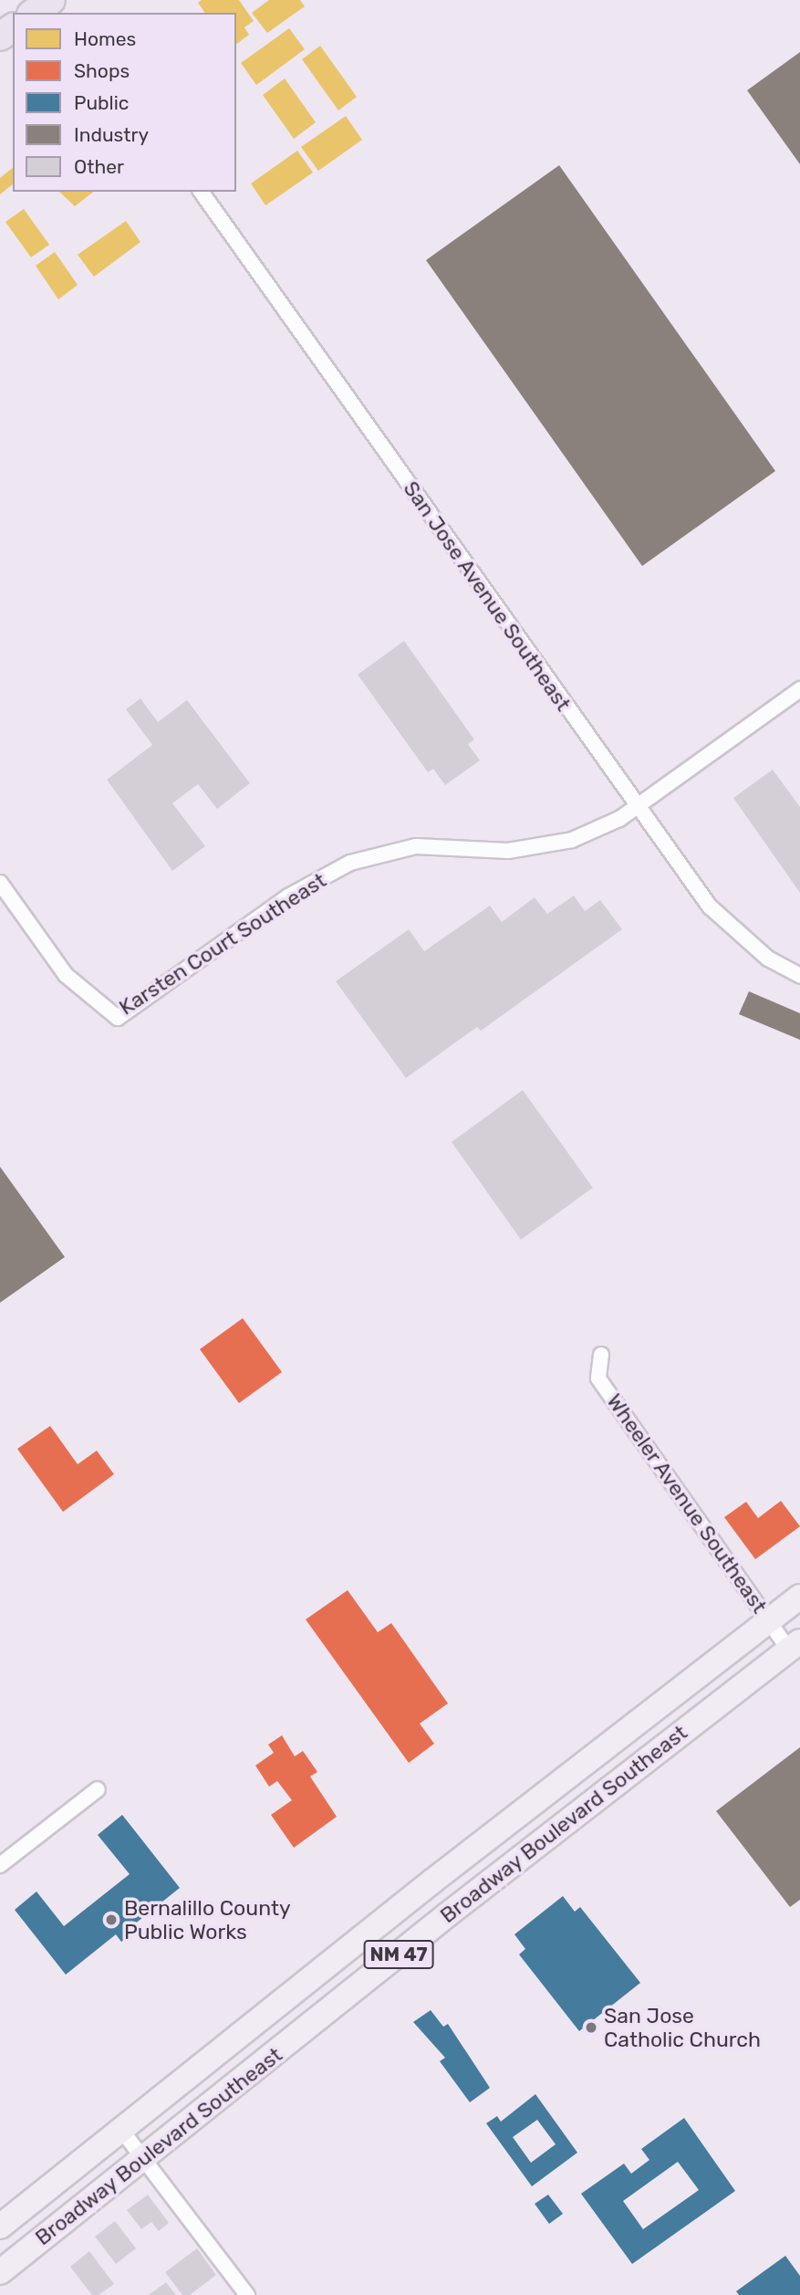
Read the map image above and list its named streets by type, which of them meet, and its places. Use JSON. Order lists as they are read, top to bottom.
{
  "streets": {
    "main road": ["Broadway Boulevard Southeast", "NM 47"],
    "street": ["San Jose Avenue Southeast", "Karsten Court Southeast", "Wheeler Avenue Southeast"]
  },
  "crossings": [
    ["San Jose Avenue Southeast", "Karsten Court Southeast"],
    ["Wheeler Avenue Southeast", "Broadway Boulevard Southeast"]
  ],
  "places": ["Bernalillo County Public Works", "San Jose Catholic Church"],
  "legend": [
    "Homes",
    "Shops",
    "Public",
    "Industry",
    "Other"
  ]
}
